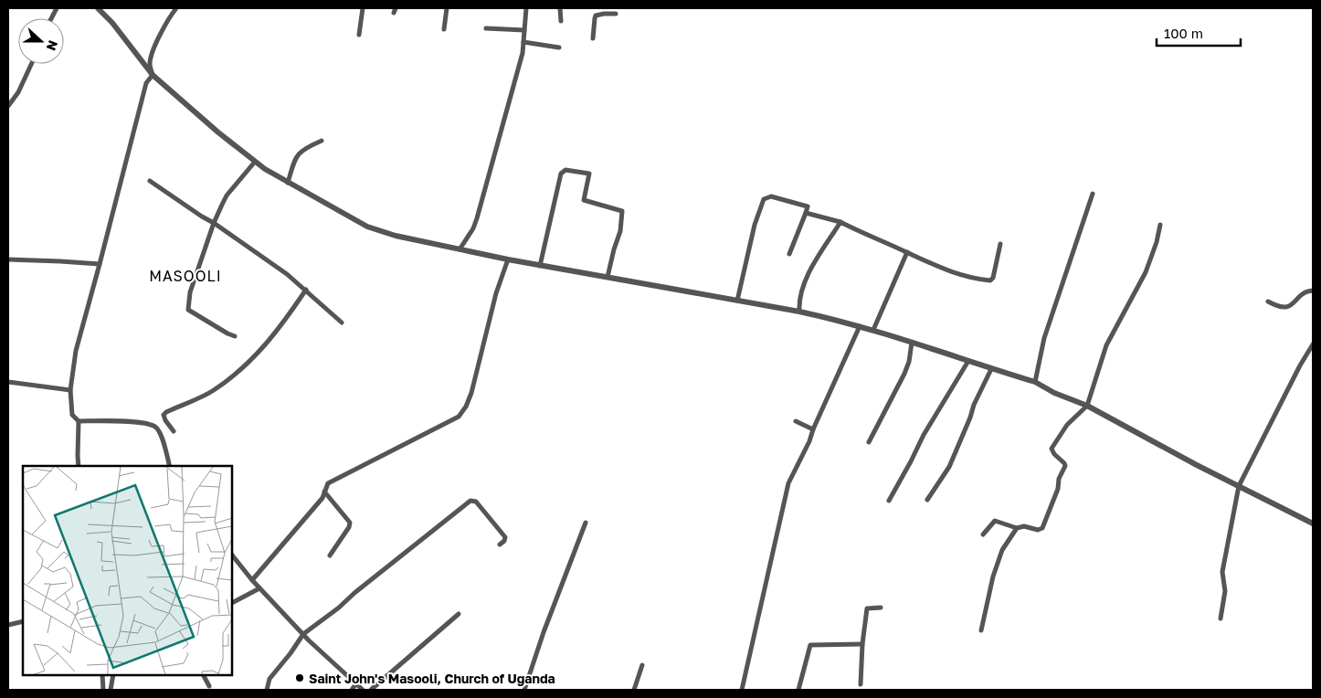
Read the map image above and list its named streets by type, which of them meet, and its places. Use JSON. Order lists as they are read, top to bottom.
{
  "districts": ["MASOOLI"],
  "places": ["Saint John's Masooli, Church of Uganda"],
  "scale_bar": "100 m",
  "north": "right"
}
